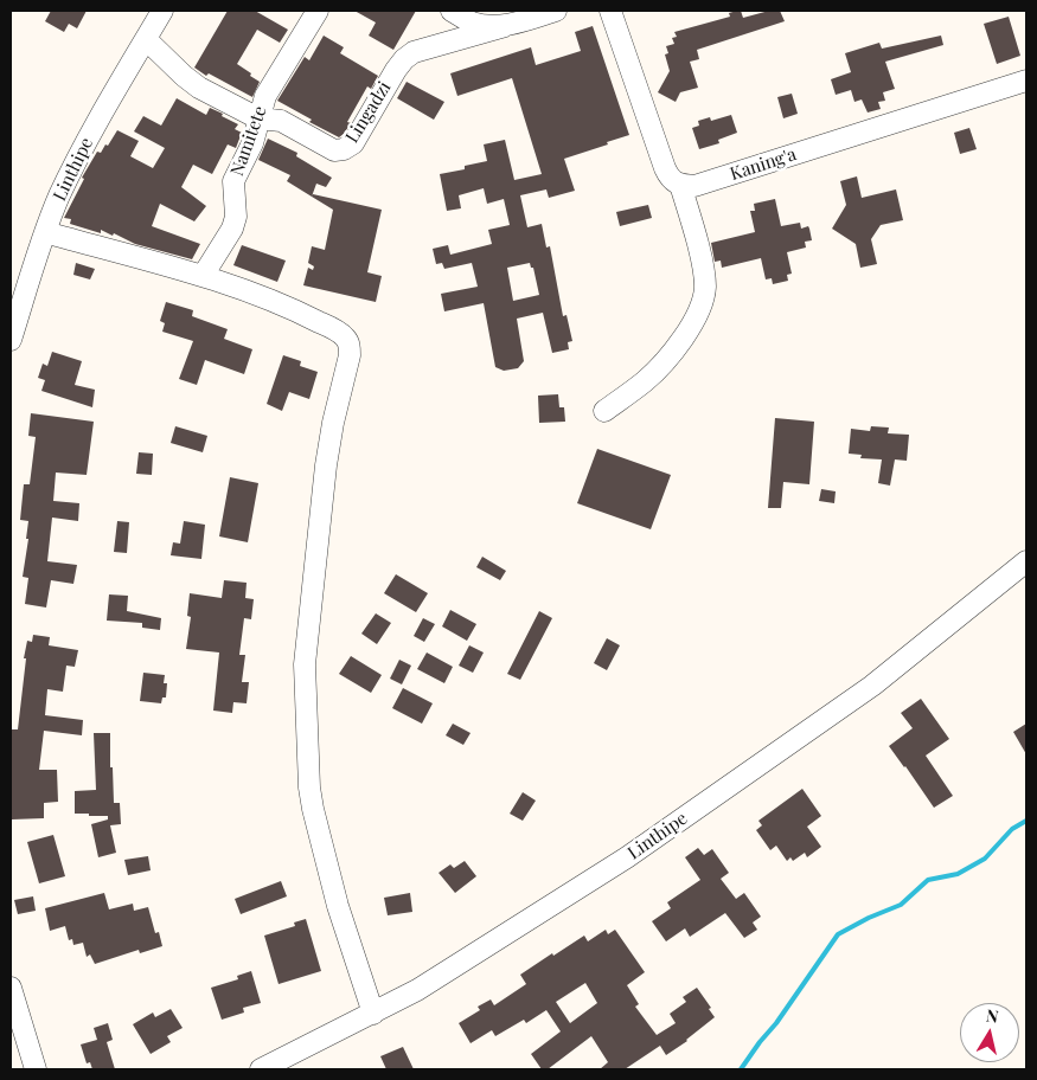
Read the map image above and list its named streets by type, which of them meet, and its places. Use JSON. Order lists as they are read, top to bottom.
{
  "streets": {
    "street": [
      "Lingadzi",
      "Namitete",
      "Kaning'a",
      "Linthipe"
    ]
  },
  "crossings": [
    ["Lingadzi", "Namitete"],
    ["Lingadzi", "Linthipe"]
  ],
  "north": "top"
}
